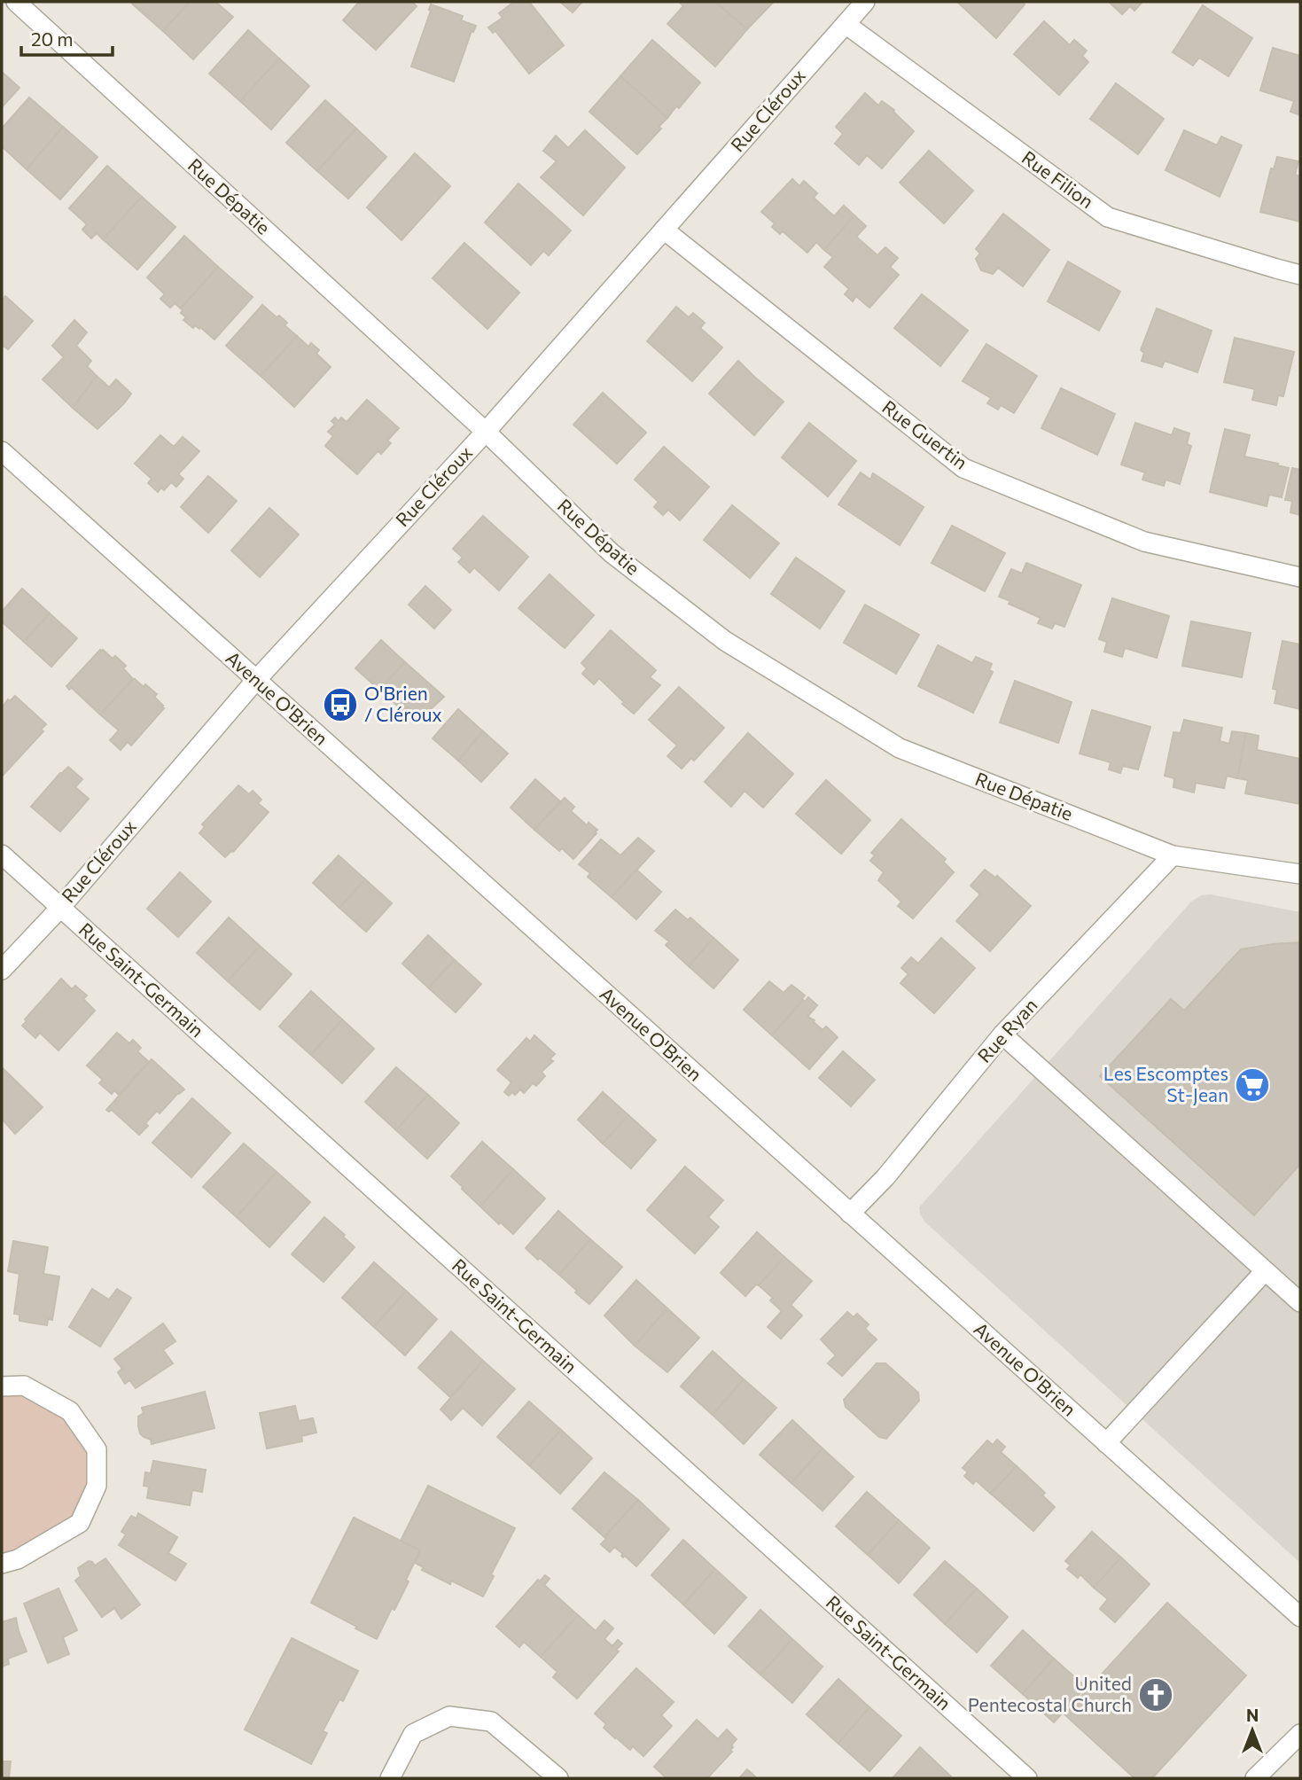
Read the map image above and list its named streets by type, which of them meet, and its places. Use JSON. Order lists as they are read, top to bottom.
{
  "streets": {
    "street": [
      "Rue Cléroux",
      "Rue Filion",
      "Rue Dépatie",
      "Rue Guertin",
      "Avenue O'Brien",
      "Rue Saint-Germain",
      "Rue Ryan"
    ]
  },
  "crossings": [
    ["Rue Cléroux", "Rue Filion"],
    ["Rue Cléroux", "Rue Dépatie"],
    ["Rue Cléroux", "Rue Guertin"],
    ["Rue Cléroux", "Avenue O'Brien"],
    ["Rue Cléroux", "Rue Saint-Germain"],
    ["Rue Dépatie", "Rue Ryan"],
    ["Avenue O'Brien", "Rue Ryan"]
  ],
  "places": {
    "bus stop": ["O'Brien / Cléroux"],
    "supermarket": ["Les Escomptes St-Jean"],
    "church": ["United Pentecostal Church"]
  },
  "scale_bar": "20 m",
  "north": "top"
}
